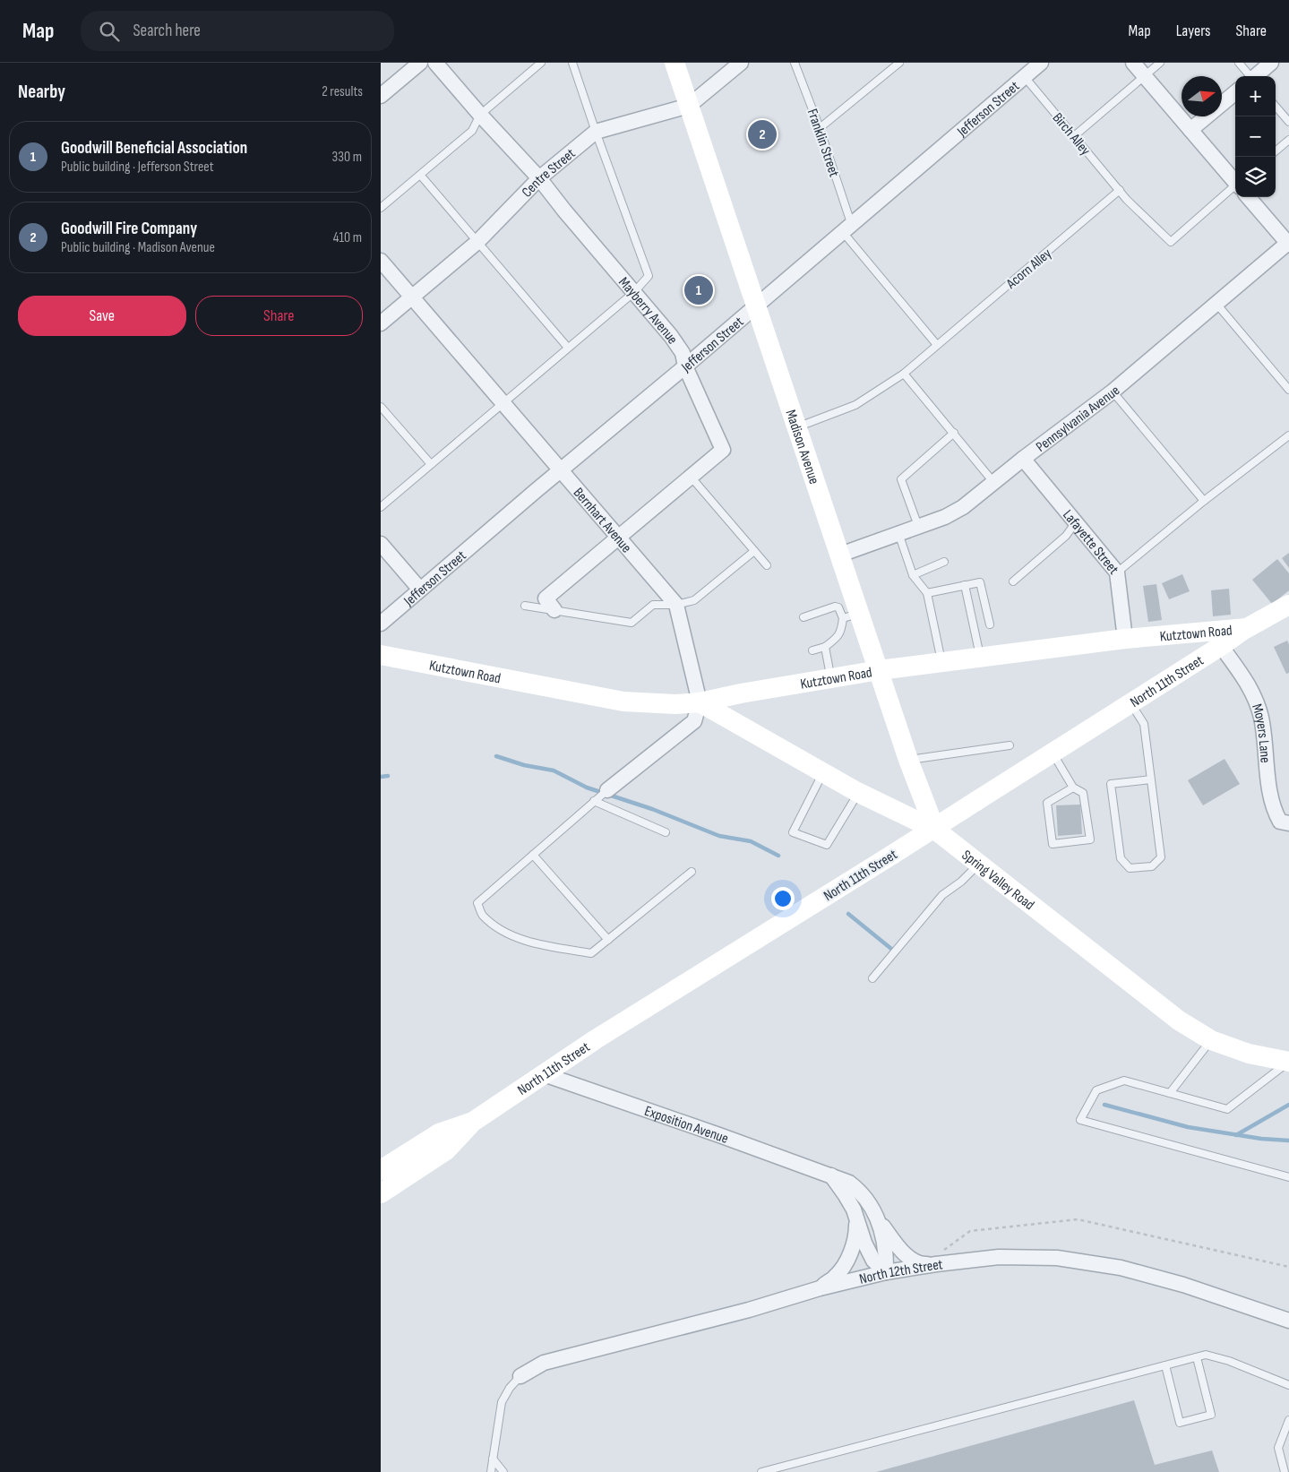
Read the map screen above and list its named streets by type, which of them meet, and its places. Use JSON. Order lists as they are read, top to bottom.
{
  "streets": {
    "main road": [
      "Madison Avenue",
      "Kutztown Road",
      "North 11th Street",
      "Spring Valley Road"
    ],
    "street": [
      "Jefferson Street",
      "Centre Street",
      "Mayberry Avenue",
      "Pennsylvania Avenue",
      "Bernhart Avenue",
      "Lafayette Street",
      "Moyers Lane",
      "Exposition Avenue",
      "North 12th Street"
    ],
    "lane": ["Birch Alley", "Franklin Street", "Acorn Alley"]
  },
  "crossings": [
    ["Jefferson Street", "Birch Alley"],
    ["Jefferson Street", "Franklin Street"],
    ["Jefferson Street", "Mayberry Avenue"],
    ["Jefferson Street", "Madison Avenue"],
    ["Jefferson Street", "Bernhart Avenue"],
    ["Birch Alley", "Acorn Alley"],
    ["Centre Street", "Mayberry Avenue"],
    ["Centre Street", "Madison Avenue"],
    ["Centre Street", "Bernhart Avenue"],
    ["Acorn Alley", "Madison Avenue"],
    ["Mayberry Avenue", "Bernhart Avenue"],
    ["Pennsylvania Avenue", "Madison Avenue"],
    ["Pennsylvania Avenue", "Lafayette Street"],
    ["Madison Avenue", "Kutztown Road"],
    ["Madison Avenue", "Spring Valley Road"],
    ["Bernhart Avenue", "Kutztown Road"],
    ["Bernhart Avenue", "Spring Valley Road"],
    ["Lafayette Street", "Kutztown Road"],
    ["Kutztown Road", "North 11th Street"],
    ["Kutztown Road", "Spring Valley Road"],
    ["North 11th Street", "Moyers Lane"],
    ["North 11th Street", "Exposition Avenue"],
    ["Exposition Avenue", "North 12th Street"]
  ],
  "north": "right",
  "page": {
    "header": "Map",
    "search": "Search here",
    "nav": ["Map", "Layers", "Share"],
    "heading": ["Nearby", "2 results"],
    "map_buttons": ["+", "−"],
    "pins": ["2", "1"],
    "list": [
      {
        "mark": "1",
        "name": "Goodwill Beneficial Association",
        "note": "Public building · Jefferson Street",
        "value": "330 m"
      },
      {
        "mark": "2",
        "name": "Goodwill Fire Company",
        "note": "Public building · Madison Avenue",
        "value": "410 m"
      }
    ],
    "buttons": ["Save", "Share"]
  }
}
